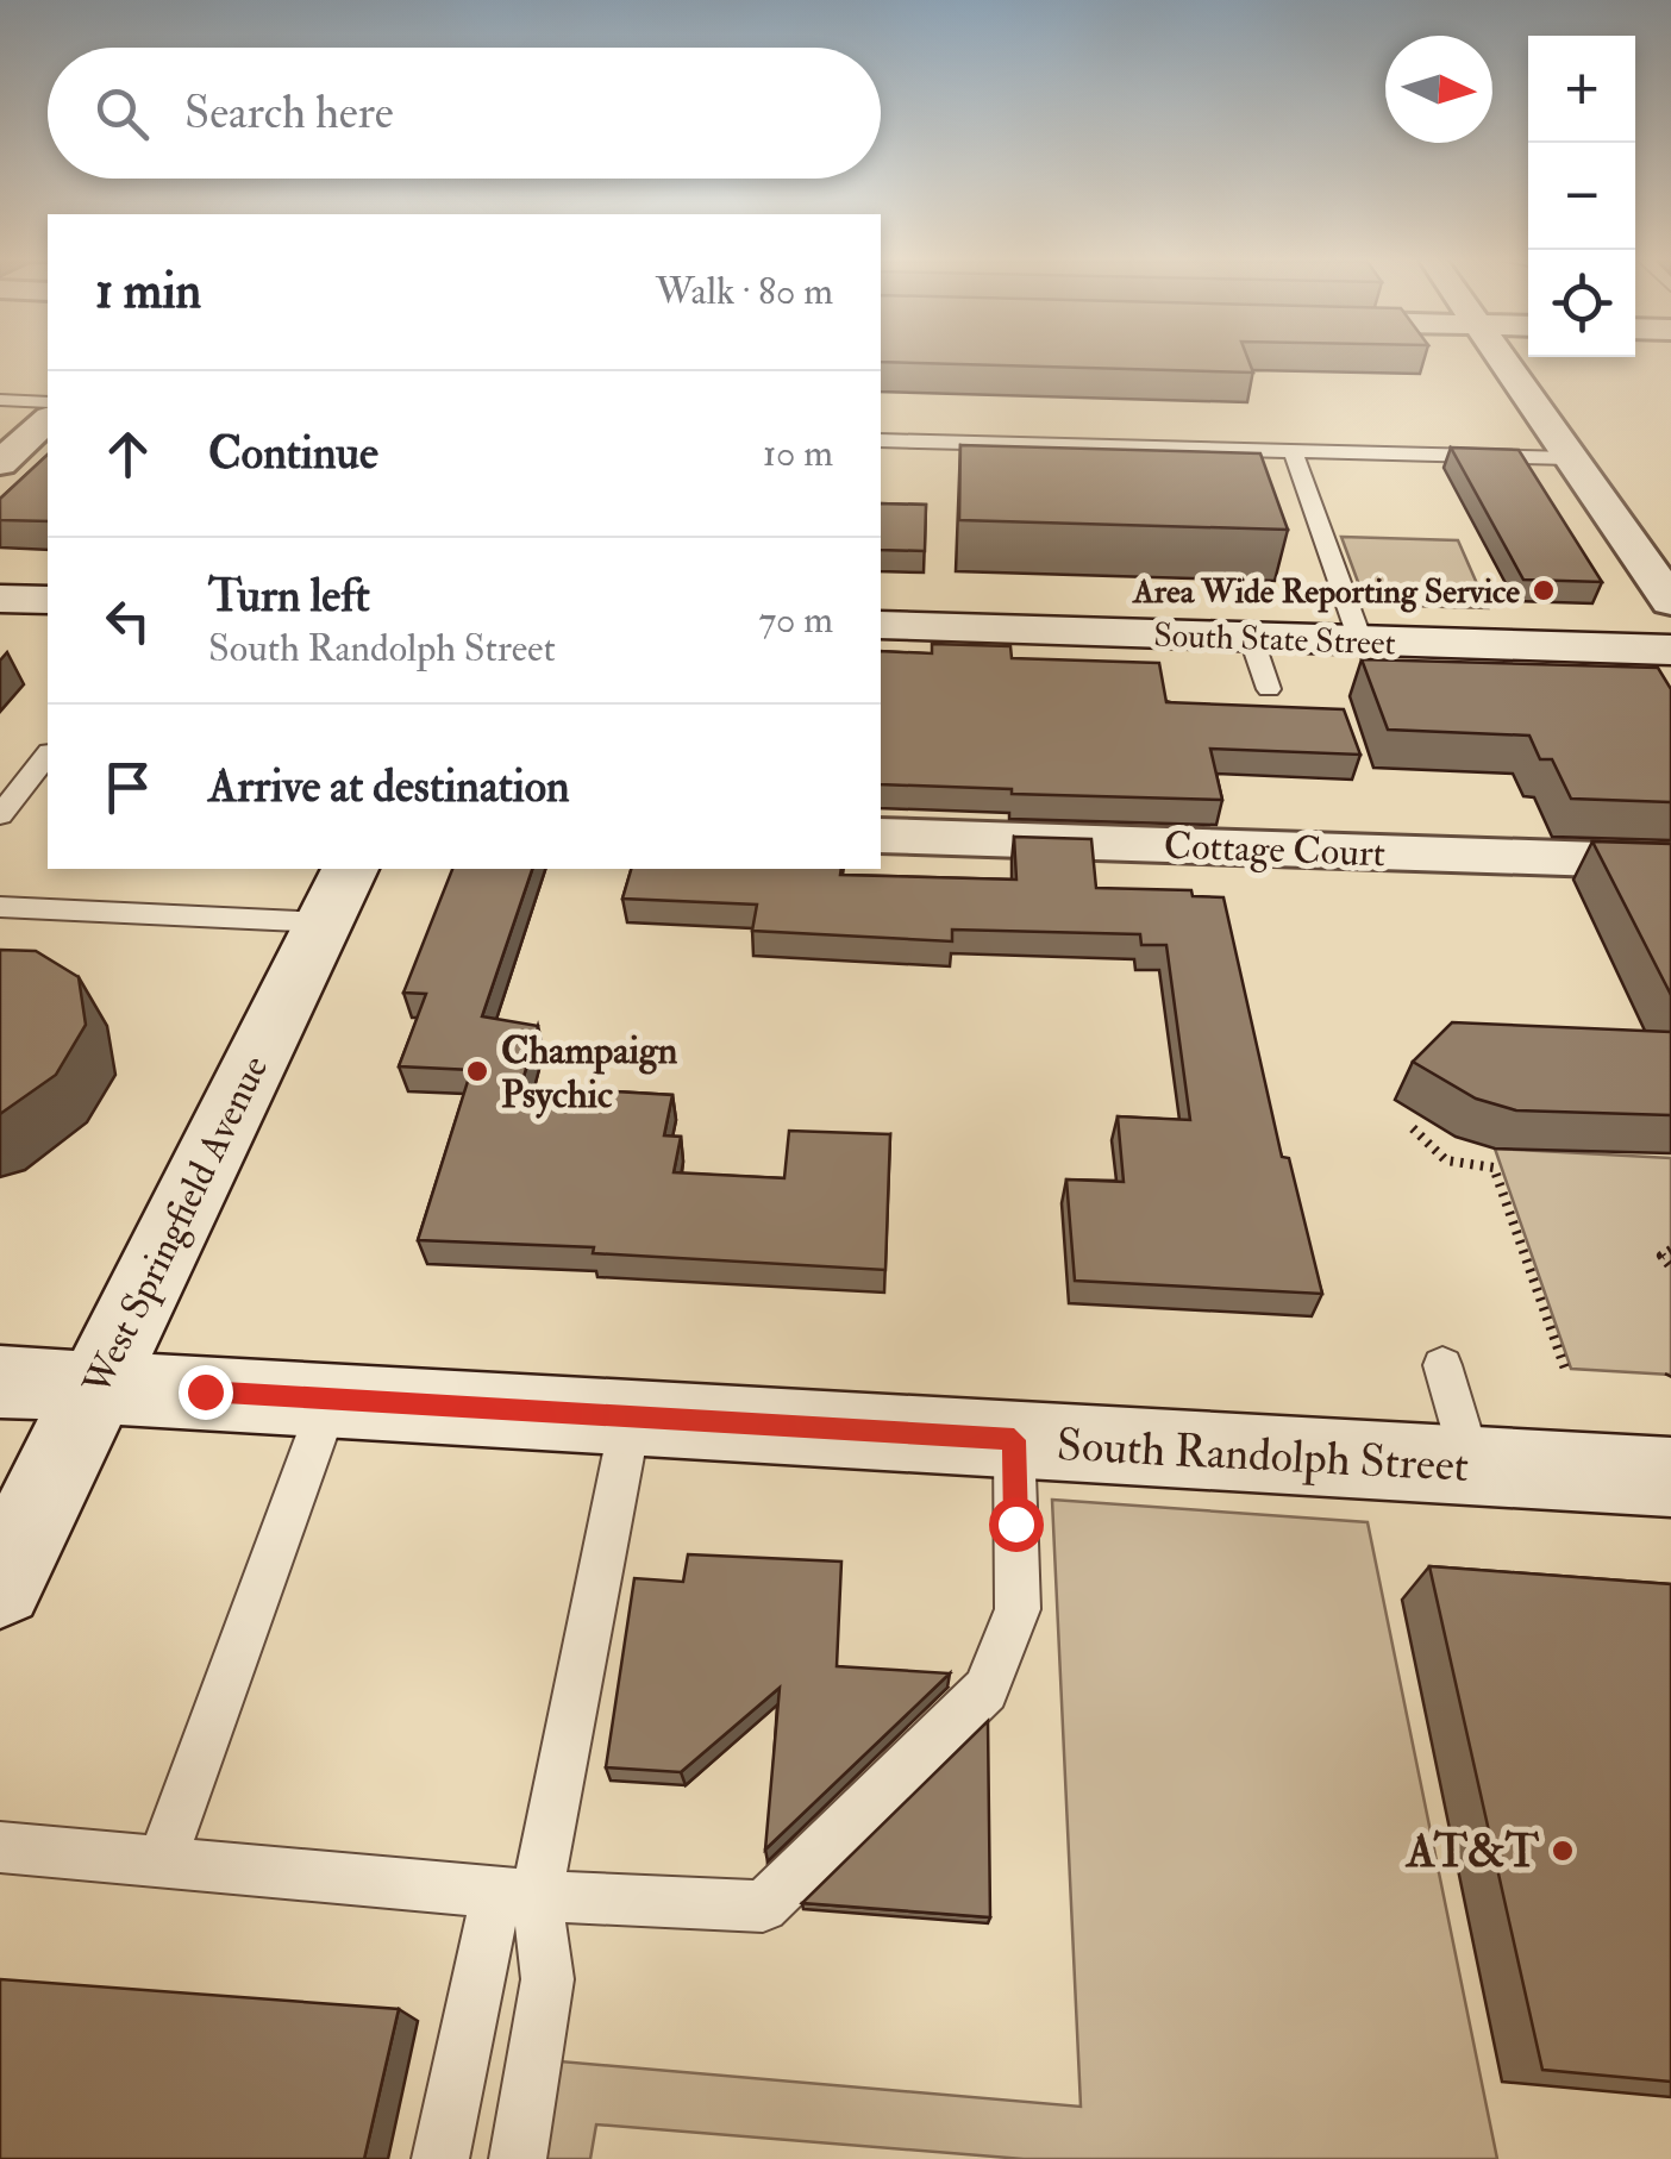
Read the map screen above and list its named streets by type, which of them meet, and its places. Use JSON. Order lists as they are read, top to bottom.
{
  "streets": {
    "main road": ["South State Street", "West Springfield Avenue", "South Randolph Street"],
    "street": ["Cottage Court"]
  },
  "crossings": [
    ["West Springfield Avenue", "South Randolph Street"]
  ],
  "places": ["Area Wide Reporting Service", "Champaign Psychic", "AT&T"],
  "north": "right",
  "page": {
    "map_buttons": ["+", "−"],
    "search": "Search here",
    "heading": ["1 min", "Walk · 80 m"],
    "list": [
      ["Continue", "10 m"],
      ["Turn left", "South Randolph Street", "70 m"],
      "Arrive at destination"
    ]
  }
}
